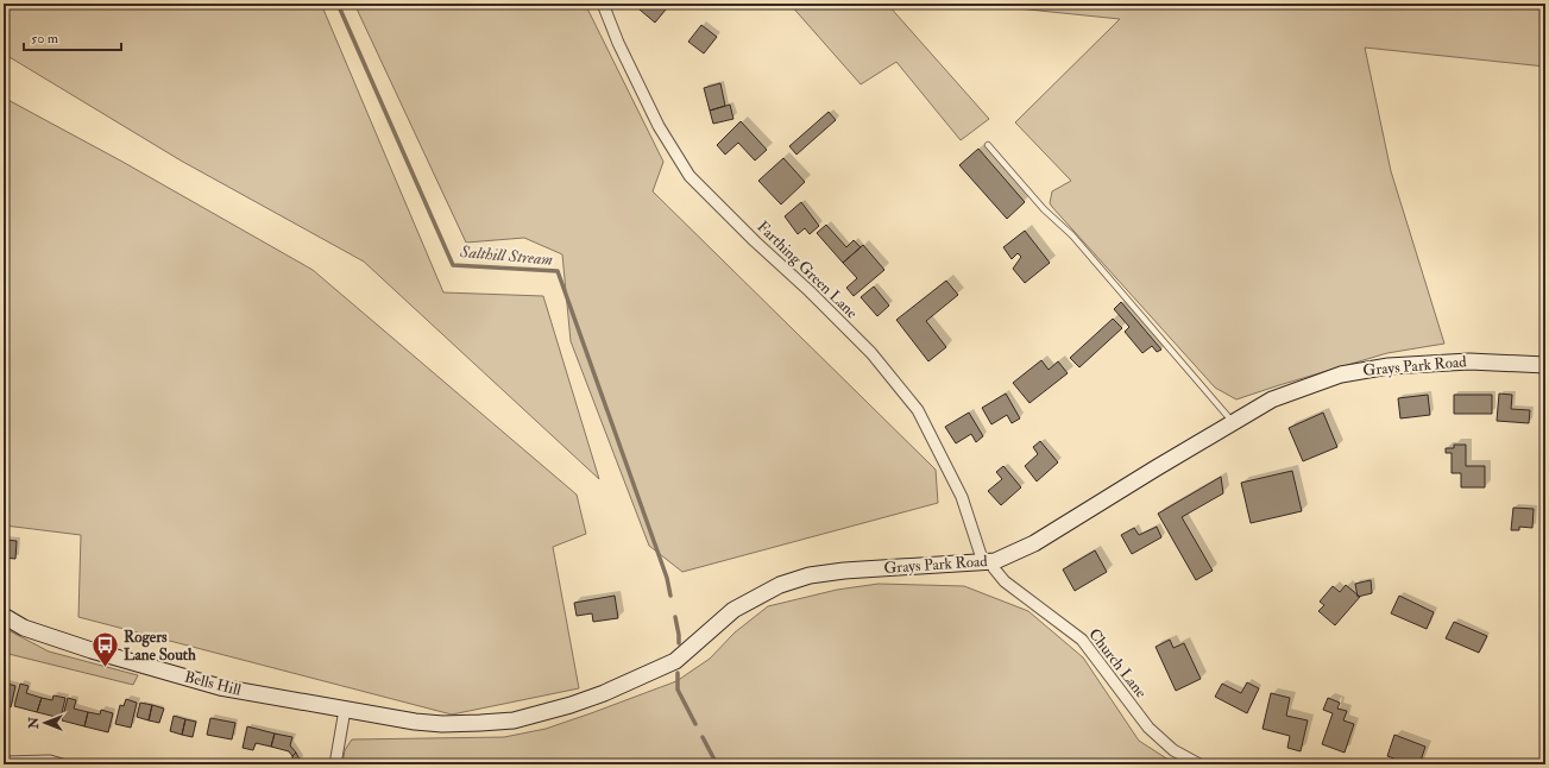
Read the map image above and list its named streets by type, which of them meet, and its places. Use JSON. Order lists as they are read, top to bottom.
{
  "streets": {
    "main road": ["Grays Park Road", "Bells Hill"],
    "street": ["Farthing Green Lane", "Church Lane"]
  },
  "crossings": [
    ["Farthing Green Lane", "Grays Park Road"],
    ["Farthing Green Lane", "Church Lane"],
    ["Grays Park Road", "Church Lane"],
    ["Grays Park Road", "Bells Hill"]
  ],
  "water": ["Salthill Stream"],
  "places": {
    "bus stop": ["Rogers Lane South"]
  },
  "scale_bar": "50 m",
  "north": "left"
}
